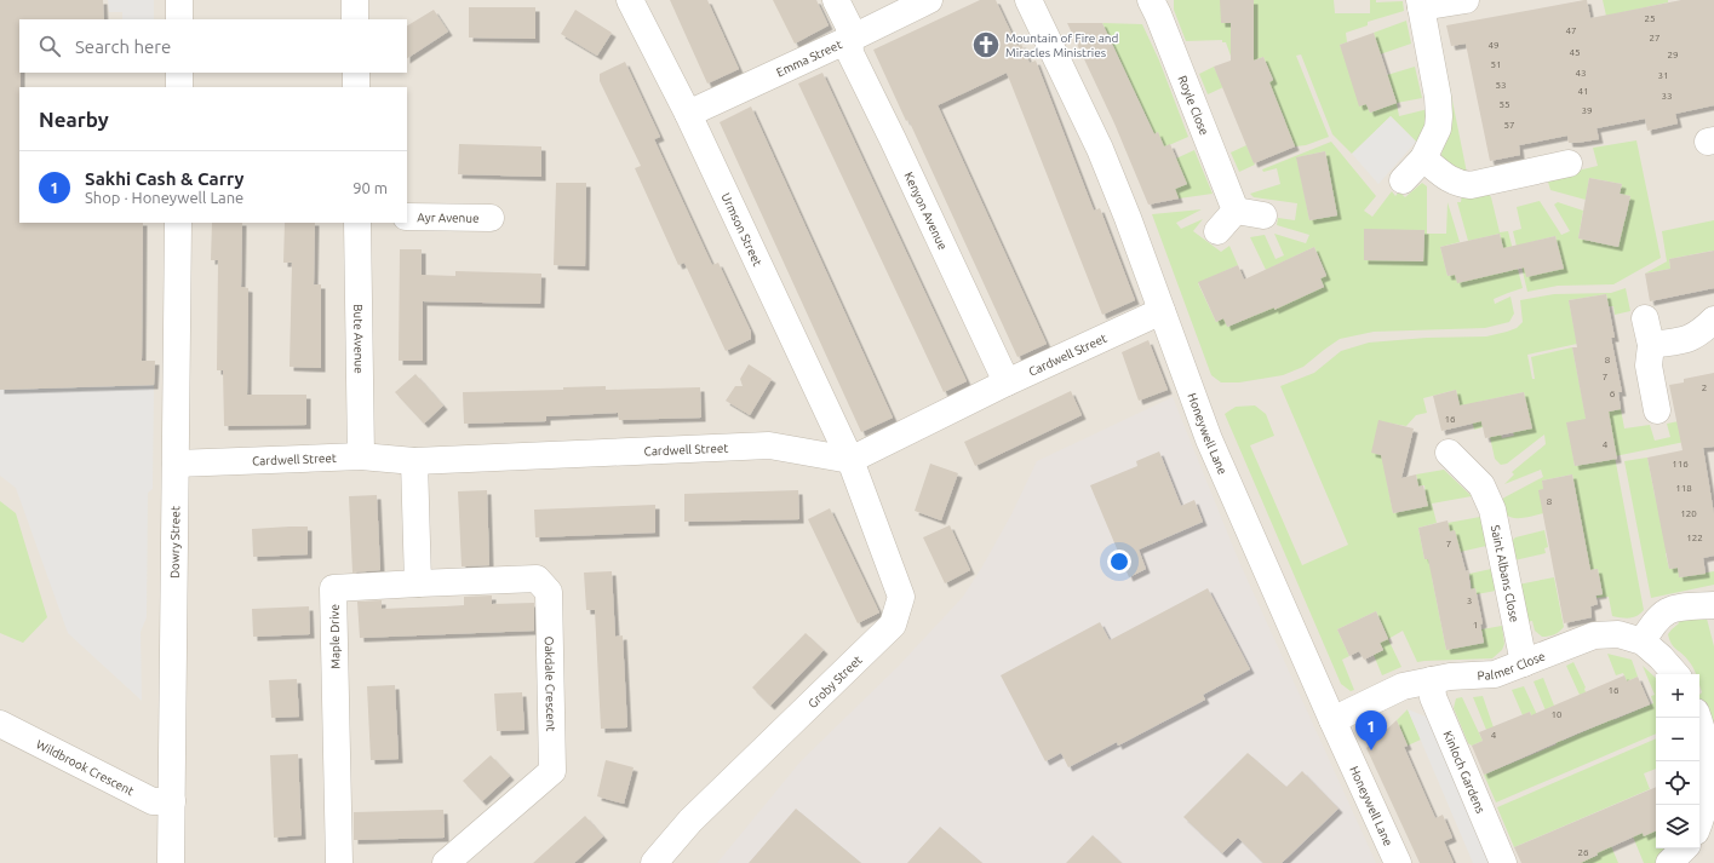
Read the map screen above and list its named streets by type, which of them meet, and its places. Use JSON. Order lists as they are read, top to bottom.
{
  "streets": {
    "street": [
      "Emma Street",
      "Royle Close",
      "Kenyon Avenue",
      "Ayr Avenue",
      "Urmson Street",
      "Bute Avenue",
      "Cardwell Street",
      "Honeywell Lane",
      "Dowry Street",
      "Saint Albans Close",
      "Maple Drive",
      "Palmer Close",
      "Groby Street",
      "Oakdale Crescent",
      "Wildbrook Crescent",
      "Kinloch Gardens"
    ]
  },
  "crossings": [
    ["Emma Street", "Kenyon Avenue"],
    ["Emma Street", "Urmson Street"],
    ["Kenyon Avenue", "Cardwell Street"],
    ["Urmson Street", "Cardwell Street"],
    ["Urmson Street", "Groby Street"],
    ["Bute Avenue", "Cardwell Street"],
    ["Cardwell Street", "Honeywell Lane"],
    ["Cardwell Street", "Dowry Street"],
    ["Cardwell Street", "Groby Street"],
    ["Honeywell Lane", "Palmer Close"],
    ["Dowry Street", "Wildbrook Crescent"],
    ["Saint Albans Close", "Palmer Close"],
    ["Maple Drive", "Oakdale Crescent"],
    ["Palmer Close", "Kinloch Gardens"]
  ],
  "places": {
    "church": ["Mountain of Fire and Miracles Ministries"]
  },
  "house_numbers": [
    "25",
    "47",
    "27",
    "49",
    "45",
    "29",
    "51",
    "43",
    "31",
    "53",
    "41",
    "33",
    "55",
    "39",
    "57",
    "8",
    "7",
    "2",
    "6",
    "16",
    "4",
    "116",
    "118",
    "8",
    "120",
    "122",
    "7",
    "3",
    "1",
    "16",
    "10",
    "4",
    "26"
  ],
  "page": {
    "search": "Search here",
    "heading": "Nearby",
    "list": [
      {
        "mark": "1",
        "name": "Sakhi Cash & Carry",
        "note": "Shop · Honeywell Lane",
        "value": "90 m"
      }
    ],
    "map_buttons": ["+", "−"],
    "pins": "1"
  }
}
